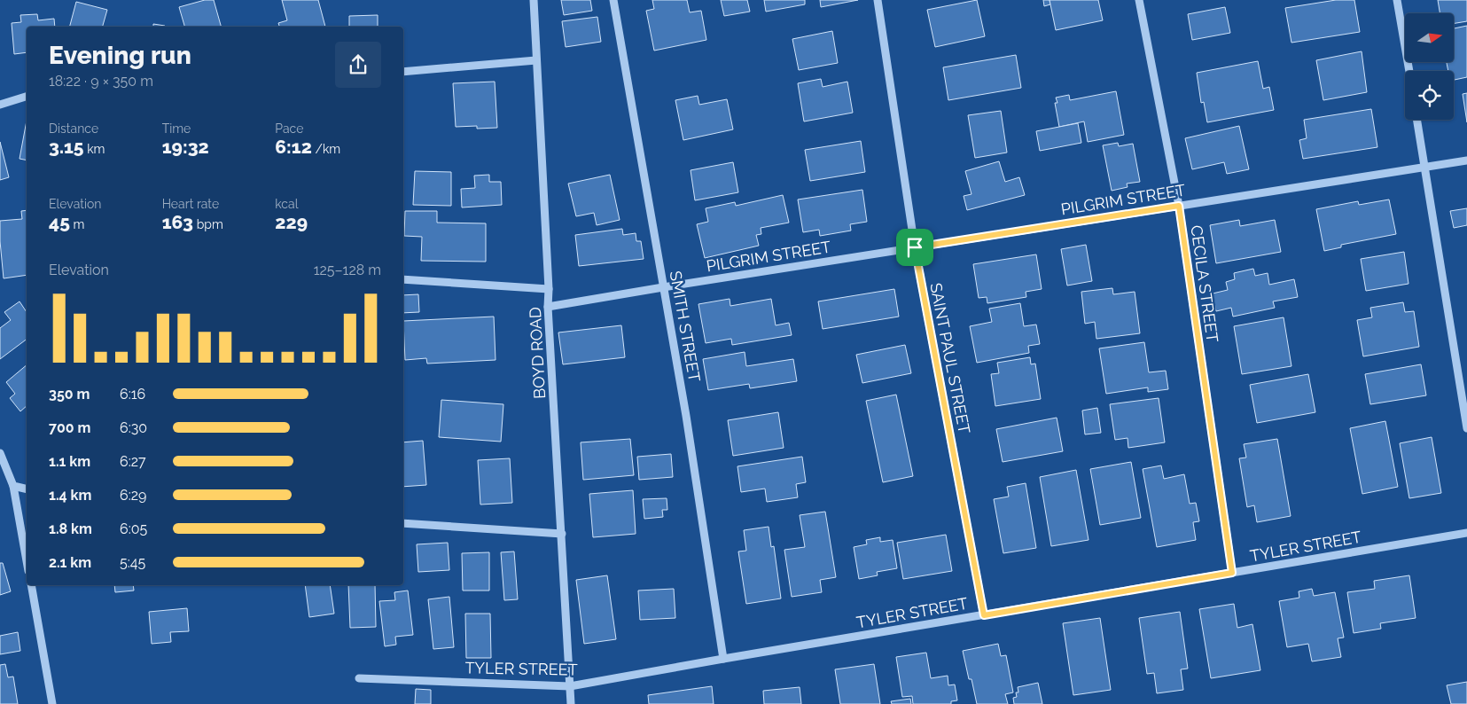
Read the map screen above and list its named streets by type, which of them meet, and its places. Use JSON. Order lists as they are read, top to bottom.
{
  "streets": {
    "street": [
      "PILGRIM STREET",
      "CECILA STREET",
      "SMITH STREET",
      "BOYD ROAD",
      "SAINT PAUL STREET",
      "TYLER STREET"
    ]
  },
  "crossings": [
    ["PILGRIM STREET", "CECILA STREET"],
    ["PILGRIM STREET", "SMITH STREET"],
    ["PILGRIM STREET", "BOYD ROAD"],
    ["PILGRIM STREET", "SAINT PAUL STREET"],
    ["CECILA STREET", "TYLER STREET"],
    ["SMITH STREET", "TYLER STREET"],
    ["BOYD ROAD", "TYLER STREET"],
    ["SAINT PAUL STREET", "TYLER STREET"]
  ],
  "north": "right",
  "page": {
    "heading": ["Evening run", "18:22 · 9 × 350 m"],
    "stats": [
      ["Distance", "3.15 km"],
      ["Time", "19:32"],
      ["Pace", "6:12 /km"],
      ["Elevation", "45 m"],
      ["Heart rate", "163 bpm"],
      ["kcal", "229"]
    ],
    "chart": ["Elevation", "125–128 m"],
    "list": [
      {
        "name": "350 m",
        "note": "6:16"
      },
      {
        "name": "700 m",
        "note": "6:30"
      },
      {
        "name": "1.1 km",
        "note": "6:27"
      },
      {
        "name": "1.4 km",
        "note": "6:29"
      },
      {
        "name": "1.8 km",
        "note": "6:05"
      },
      {
        "name": "2.1 km",
        "note": "5:45"
      }
    ]
  }
}
